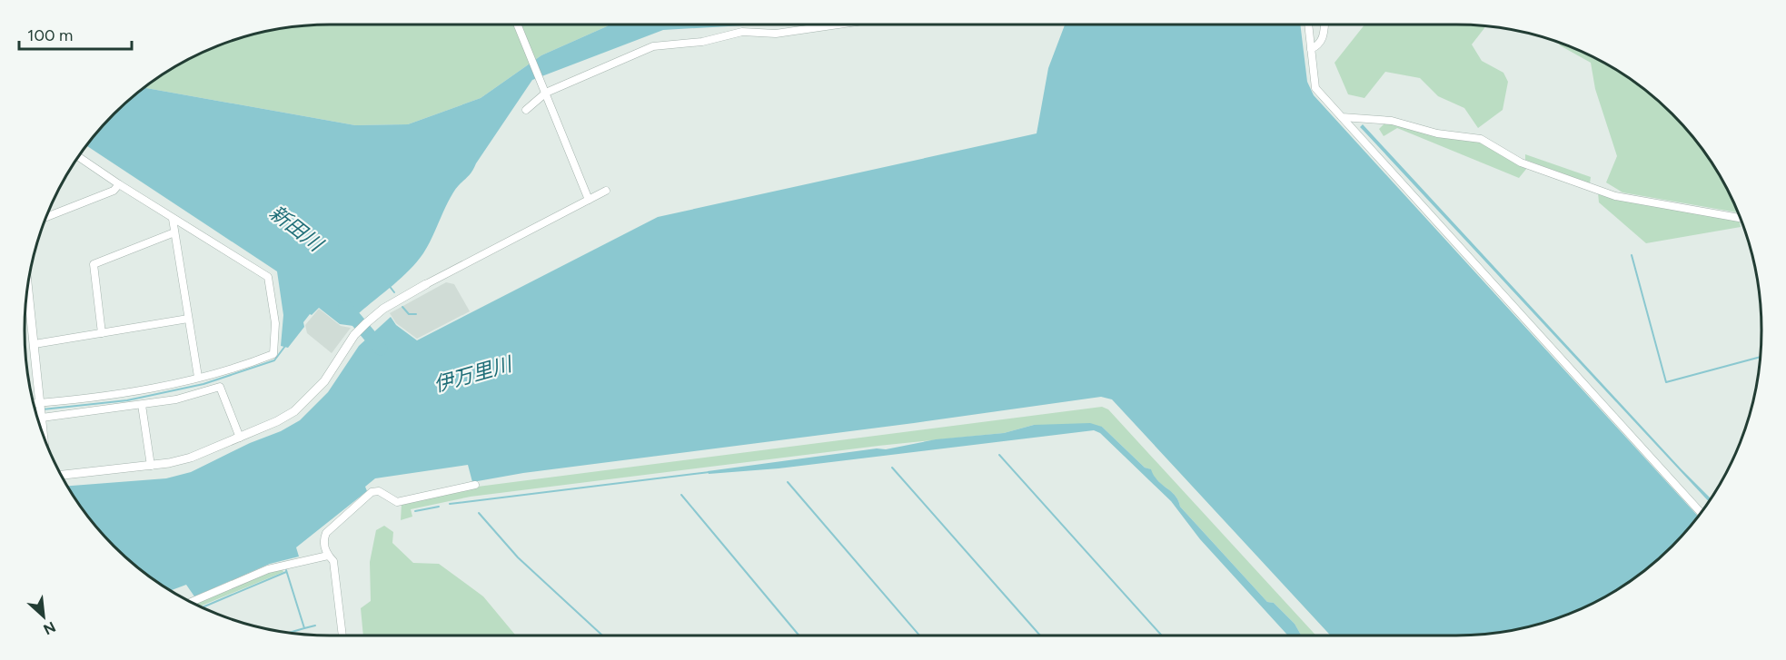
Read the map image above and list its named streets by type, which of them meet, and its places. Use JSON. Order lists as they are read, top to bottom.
{
  "water": ["新田川", "伊万里川"],
  "scale_bar": "100 m",
  "north": "bottom right"
}
